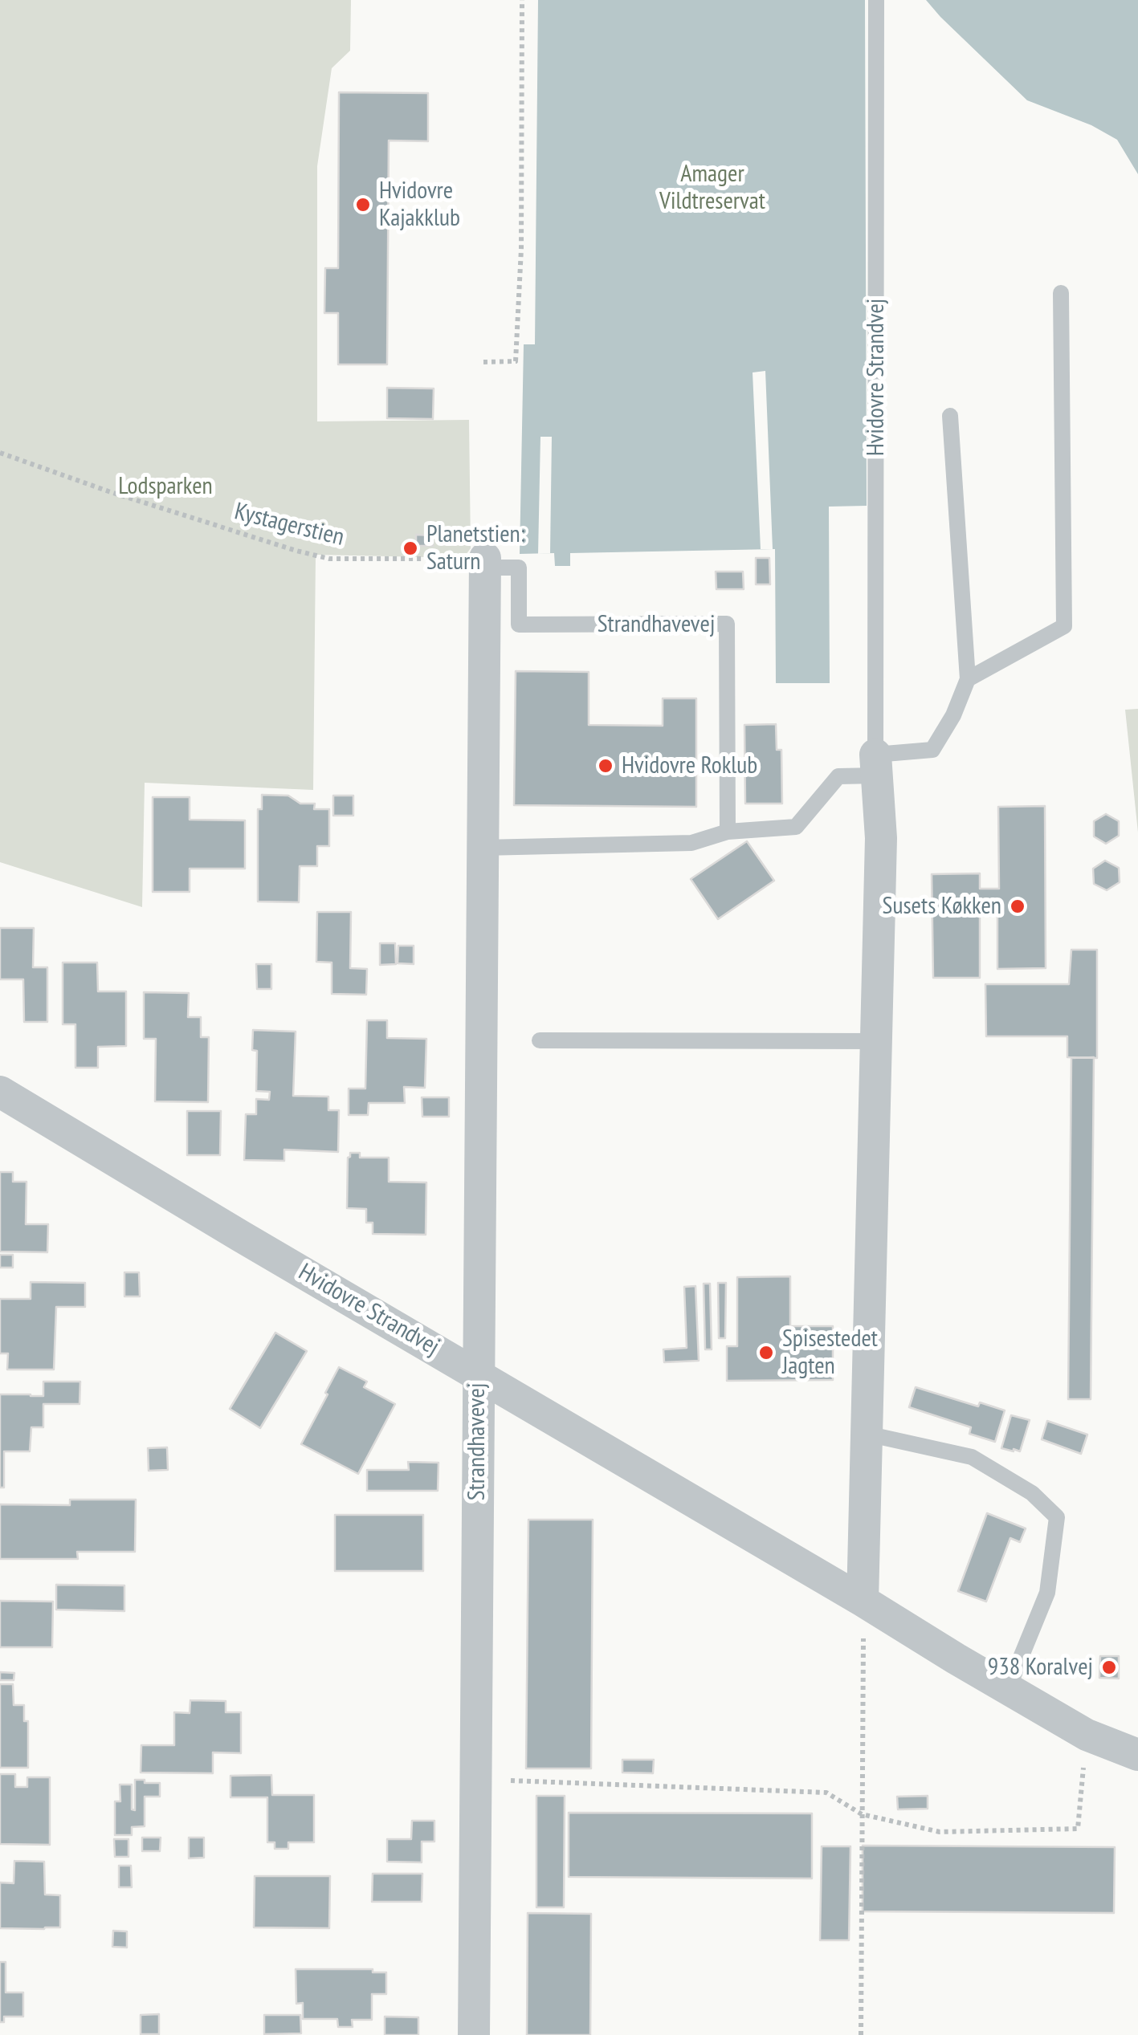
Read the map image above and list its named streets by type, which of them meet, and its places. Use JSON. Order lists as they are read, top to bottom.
{
  "streets": {
    "street": ["Hvidovre Strandvej", "Strandhavevej"],
    "path": ["Kystagerstien"]
  },
  "crossings": [
    ["Hvidovre Strandvej", "Strandhavevej"],
    ["Kystagerstien", "Strandhavevej"]
  ],
  "parks": ["Amager Vildtreservat", "Lodsparken"],
  "places": [
    "Hvidovre Kajakklub",
    "Planetstien: Saturn",
    "Hvidovre Roklub",
    "Susets Køkken",
    "Spisestedet Jagten",
    "938 Koralvej"
  ]
}
